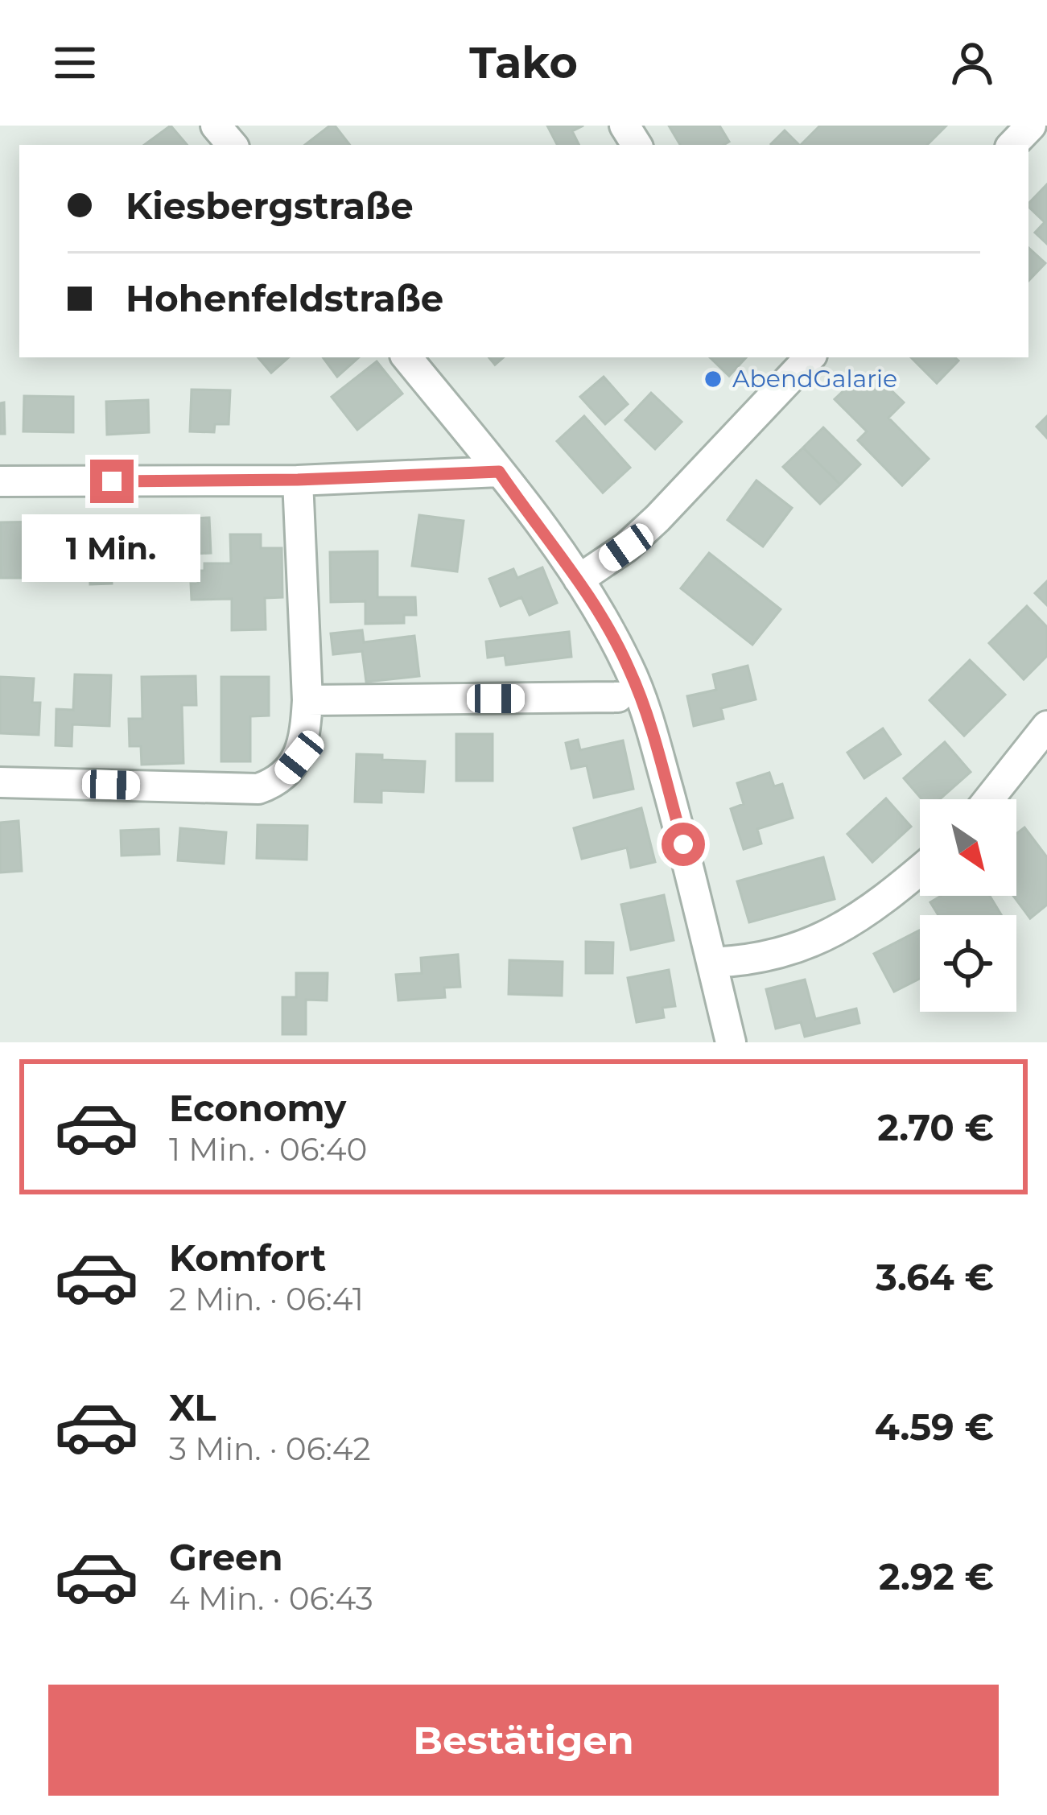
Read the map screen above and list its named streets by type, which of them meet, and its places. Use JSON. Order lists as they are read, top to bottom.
{
  "places": ["AbendGalarie"],
  "north": "bottom right",
  "page": {
    "header": "Tako",
    "banner": ["Kiesbergstraße", "Hohenfeldstraße"],
    "bubble": "1 Min.",
    "list": [
      {
        "name": "Economy",
        "note": "1 Min. · 06:40",
        "value": "2.70 €"
      },
      {
        "name": "Komfort",
        "note": "2 Min. · 06:41",
        "value": "3.64 €"
      },
      {
        "name": "XL",
        "note": "3 Min. · 06:42",
        "value": "4.59 €"
      },
      {
        "name": "Green",
        "note": "4 Min. · 06:43",
        "value": "2.92 €"
      }
    ],
    "buttons": "Bestätigen"
  }
}
